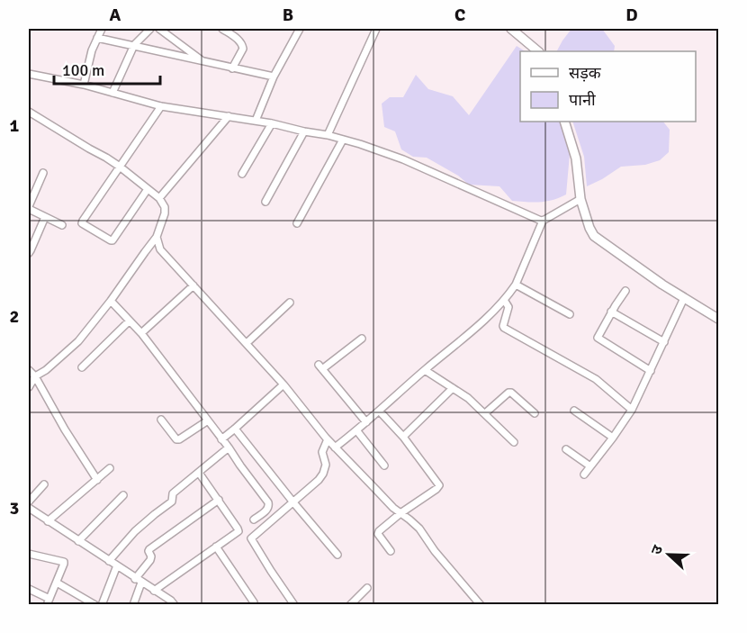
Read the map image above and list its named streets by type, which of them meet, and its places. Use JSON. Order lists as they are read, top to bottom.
{
  "legend": ["सड़क", "पानी"],
  "scale_bar": "100 m",
  "north": "left",
  "grid": {
    "columns": [
      "A",
      "B",
      "C",
      "D"
    ],
    "rows": ["1", "2", "3"]
  }
}
